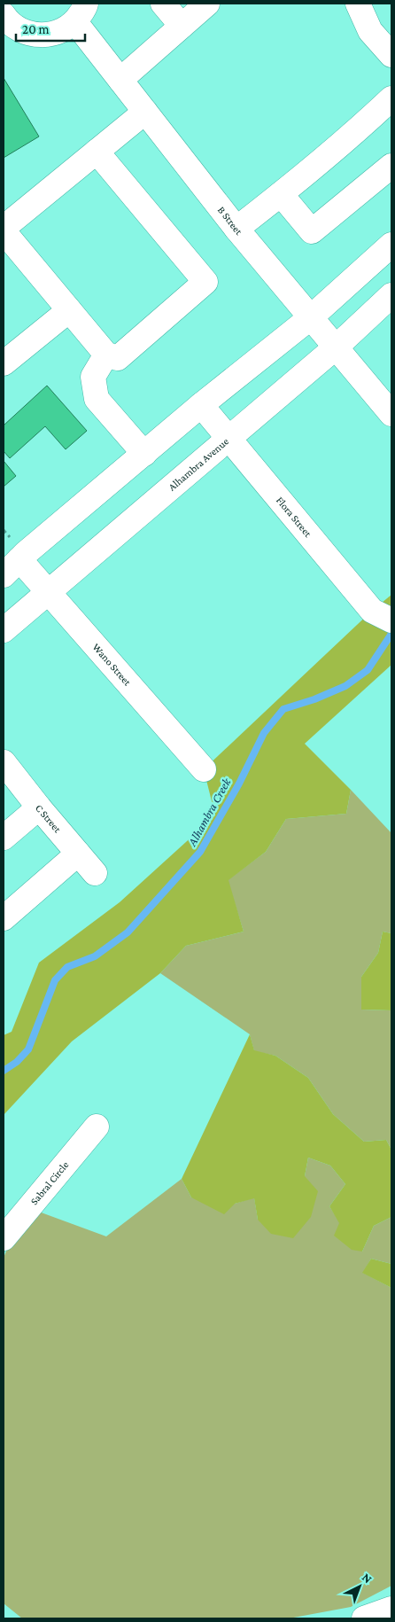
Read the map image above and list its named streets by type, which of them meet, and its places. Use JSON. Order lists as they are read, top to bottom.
{
  "streets": {
    "street": [
      "B Street",
      "Alhambra Avenue",
      "Flora Street",
      "Wano Street",
      "C Street",
      "Sabral Circle"
    ]
  },
  "crossings": [
    ["B Street", "Alhambra Avenue"],
    ["Alhambra Avenue", "Flora Street"],
    ["Alhambra Avenue", "Wano Street"]
  ],
  "water": ["Alhambra Creek"],
  "scale_bar": "20 m",
  "north": "top right"
}
